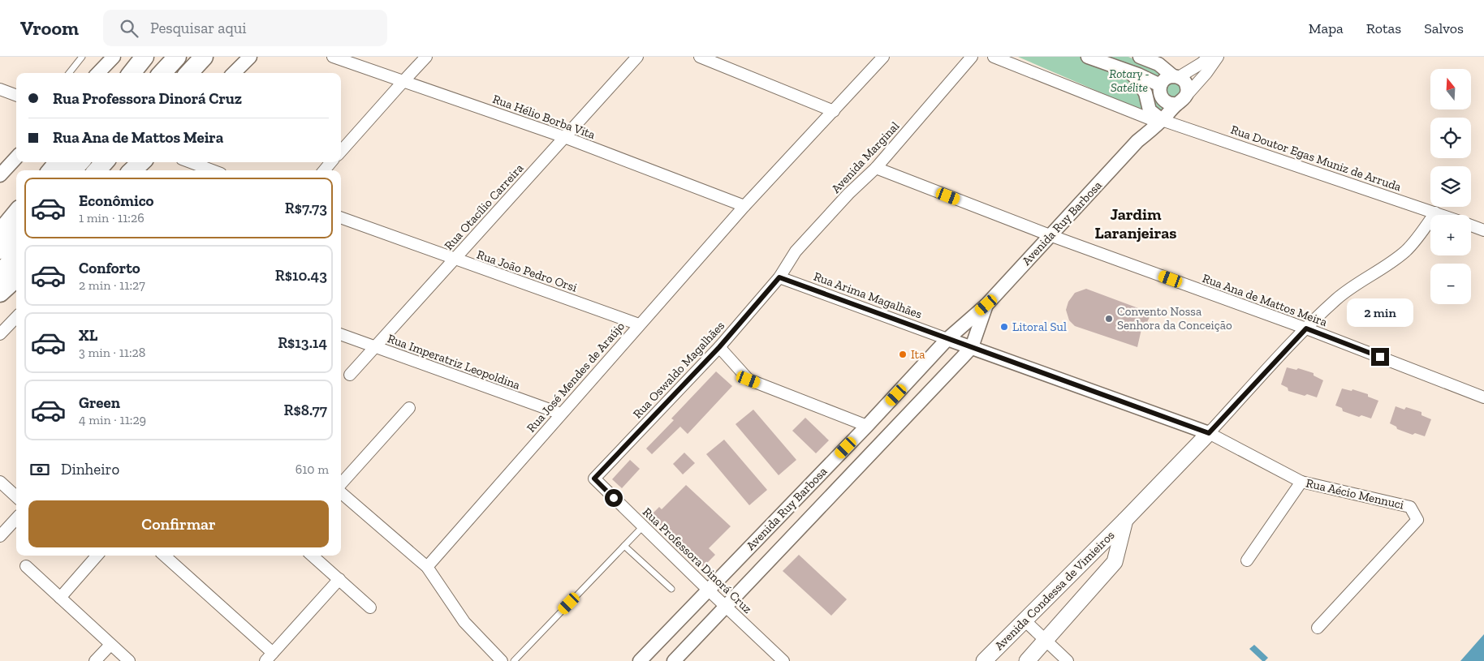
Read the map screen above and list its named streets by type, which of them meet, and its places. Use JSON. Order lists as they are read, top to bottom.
{
  "streets": {
    "main road": ["Avenida Condessa de Vimieiros"],
    "street": [
      "Rua Hélio Borba Vita",
      "Avenida Marginal",
      "Rua Doutor Egas Muniz de Arruda",
      "Rua Otacílio Carreira",
      "Avenida Ruy Barbosa",
      "Rua João Pedro Orsi",
      "Rua Arima Magalhães",
      "Rua Ana de Mattos Meira",
      "Rua Imperatriz Leopoldina",
      "Rua Oswaldo Magalhães",
      "Rua José Mendes de Araújo",
      "Rua Aécio Mennuci",
      "Rua Professora Dinorá Cruz"
    ]
  },
  "crossings": [
    ["Rua Hélio Borba Vita", "Rua Otacílio Carreira"],
    ["Rua Hélio Borba Vita", "Rua José Mendes de Araújo"],
    ["Avenida Marginal", "Rua Arima Magalhães"],
    ["Avenida Marginal", "Rua Ana de Mattos Meira"],
    ["Avenida Marginal", "Rua Oswaldo Magalhães"],
    ["Rua Doutor Egas Muniz de Arruda", "Avenida Ruy Barbosa"],
    ["Rua Doutor Egas Muniz de Arruda", "Avenida Condessa de Vimieiros"],
    ["Rua Otacílio Carreira", "Rua João Pedro Orsi"],
    ["Rua Otacílio Carreira", "Rua Imperatriz Leopoldina"],
    ["Avenida Ruy Barbosa", "Rua Arima Magalhães"],
    ["Avenida Ruy Barbosa", "Rua Ana de Mattos Meira"],
    ["Avenida Ruy Barbosa", "Rua Aécio Mennuci"],
    ["Avenida Ruy Barbosa", "Rua Professora Dinorá Cruz"],
    ["Rua João Pedro Orsi", "Rua José Mendes de Araújo"],
    ["Rua Arima Magalhães", "Rua Oswaldo Magalhães"],
    ["Rua Arima Magalhães", "Rua Aécio Mennuci"],
    ["Rua Ana de Mattos Meira", "Avenida Condessa de Vimieiros"],
    ["Rua Imperatriz Leopoldina", "Rua José Mendes de Araújo"],
    ["Rua Oswaldo Magalhães", "Rua Professora Dinorá Cruz"],
    ["Rua Aécio Mennuci", "Avenida Condessa de Vimieiros"]
  ],
  "districts": ["Jardim Laranjeiras"],
  "parks": ["Rotary - Satélite"],
  "places": ["Convento Nossa Senhora da Conceição", "Litoral Sul", "Ita"],
  "north": "top",
  "page": {
    "header": "Vroom",
    "search": "Pesquisar aqui",
    "nav": ["Mapa", "Rotas", "Salvos"],
    "map_buttons": ["+", "−"],
    "banner": ["Rua Professora Dinorá Cruz", "Rua Ana de Mattos Meira"],
    "list": [
      {
        "name": "Econômico",
        "note": "1 min · 11:26",
        "value": "R$7.73"
      },
      {
        "name": "Conforto",
        "note": "2 min · 11:27",
        "value": "R$10.43"
      },
      {
        "name": "XL",
        "note": "3 min · 11:28",
        "value": "R$13.14"
      },
      {
        "name": "Green",
        "note": "4 min · 11:29",
        "value": "R$8.77"
      }
    ],
    "bubble": "2 min",
    "pay": ["Dinheiro", "610 m"],
    "buttons": "Confirmar"
  }
}
